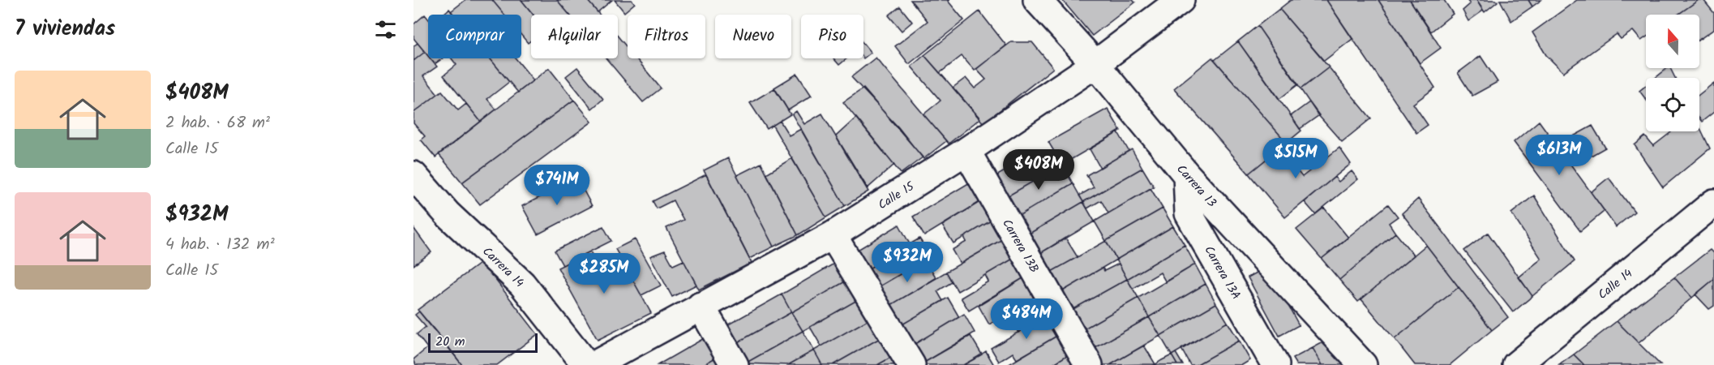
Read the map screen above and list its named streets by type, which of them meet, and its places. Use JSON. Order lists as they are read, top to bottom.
{
  "streets": {
    "street": [
      "Carrera 13",
      "Calle 15",
      "Carrera 13B",
      "Carrera 14",
      "Carrera 13A",
      "Calle 14"
    ]
  },
  "crossings": [
    ["Carrera 13", "Calle 15"],
    ["Carrera 13", "Carrera 13A"],
    ["Calle 15", "Carrera 13B"]
  ],
  "scale_bar": "20 m",
  "north": "top",
  "page": {
    "heading": "7 viviendas",
    "chip": [
      "Comprar",
      "Alquilar",
      "Filtros",
      "Nuevo",
      "Piso"
    ],
    "list": [
      {
        "name": "$408M",
        "note": "2 hab. · 68 m² · Calle 15"
      },
      {
        "name": "$932M",
        "note": "4 hab. · 132 m² · Calle 15"
      }
    ],
    "price": [
      "$613M",
      "$515M",
      "$408M",
      "$741M",
      "$932M",
      "$285M",
      "$484M"
    ],
    "scale": "20 m"
  }
}
